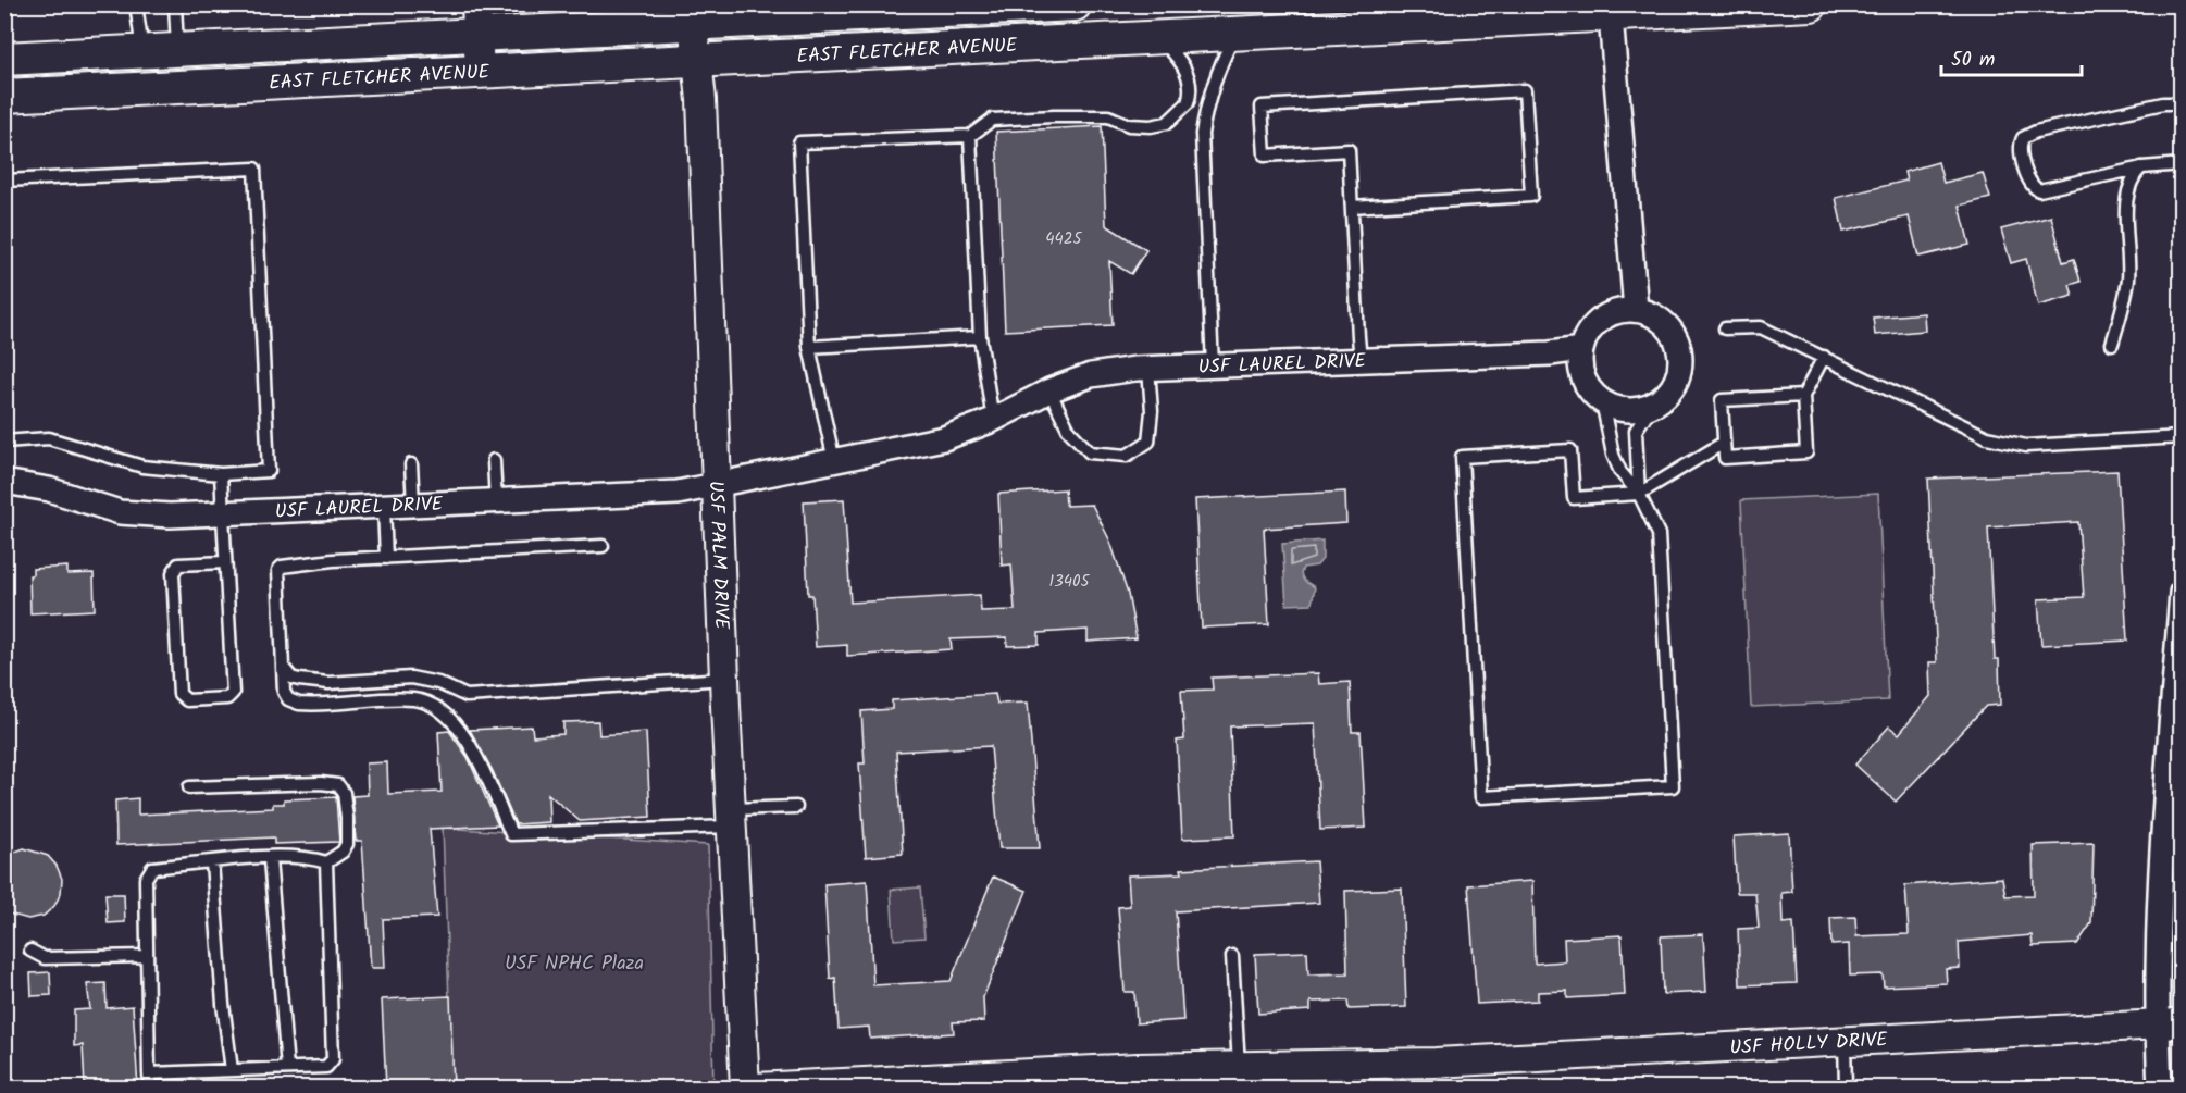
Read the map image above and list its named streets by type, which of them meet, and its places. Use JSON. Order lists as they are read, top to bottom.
{
  "streets": {
    "main road": ["EAST FLETCHER AVENUE"],
    "street": ["USF LAUREL DRIVE", "USF PALM DRIVE", "USF HOLLY DRIVE"]
  },
  "crossings": [
    ["EAST FLETCHER AVENUE", "USF PALM DRIVE"],
    ["USF LAUREL DRIVE", "USF PALM DRIVE"]
  ],
  "parks": ["USF NPHC Plaza"],
  "house_numbers": ["4425", "13405"],
  "scale_bar": "50 m"
}
